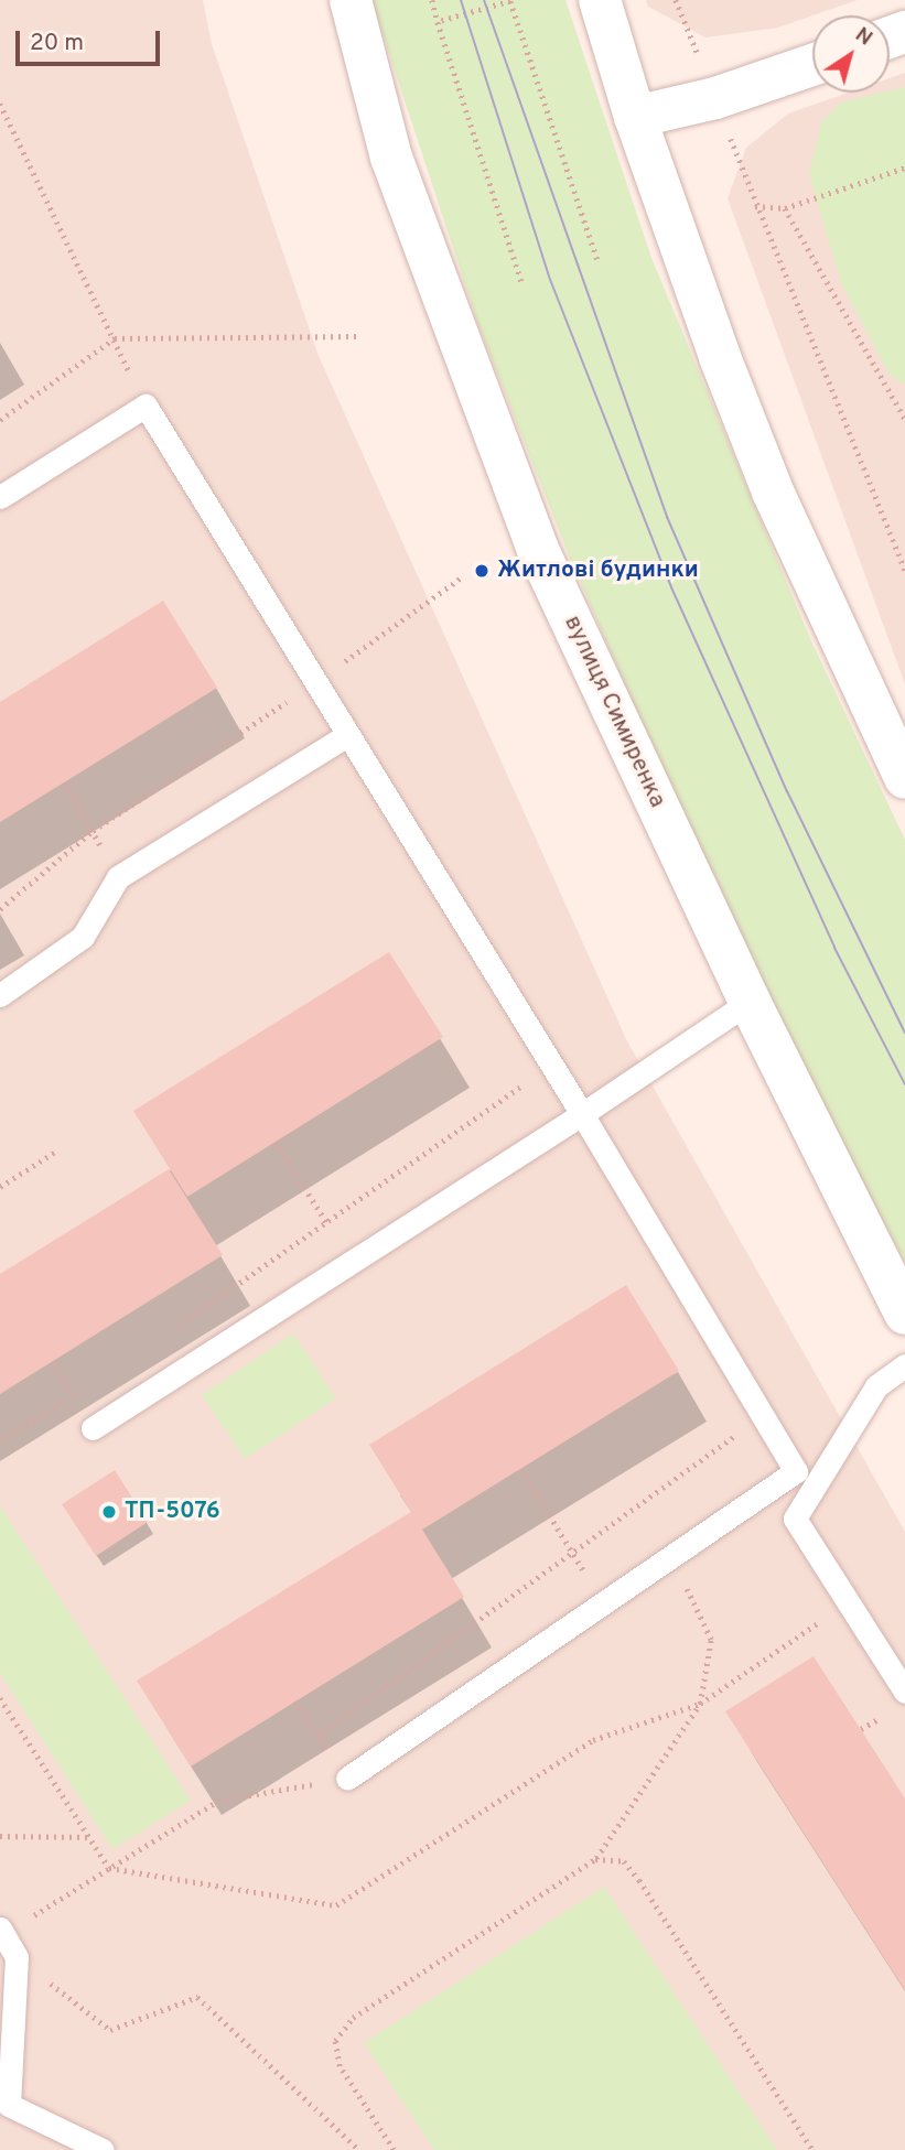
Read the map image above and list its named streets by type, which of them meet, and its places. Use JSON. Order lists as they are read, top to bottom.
{
  "streets": {
    "street": ["вулиця Симиренка"]
  },
  "places": ["Житлові будинки", "ТП-5076"],
  "scale_bar": "20 m",
  "north": "top right"
}
